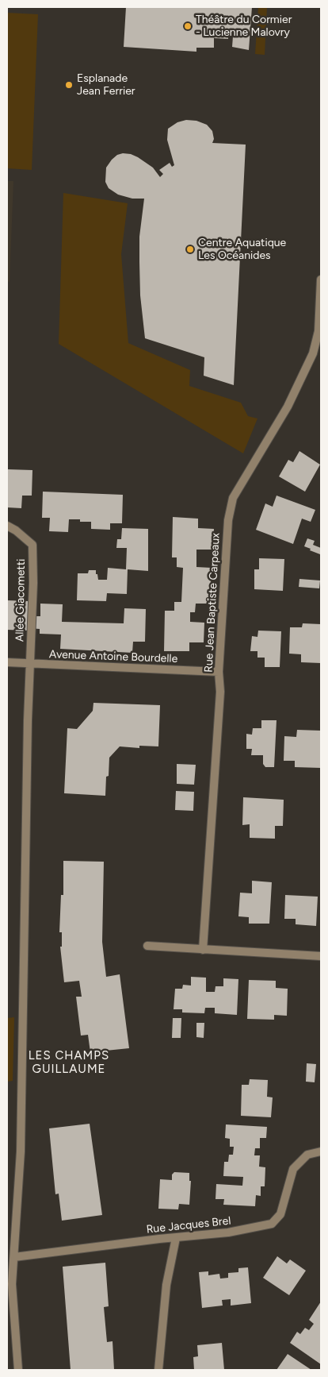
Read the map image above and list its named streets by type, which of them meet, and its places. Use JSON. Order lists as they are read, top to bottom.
{
  "streets": {
    "street": [
      "Allée Giacometti",
      "Rue Jean Baptiste Carpeaux",
      "Avenue Antoine Bourdelle",
      "Rue Jacques Brel"
    ]
  },
  "crossings": [
    ["Allée Giacometti", "Avenue Antoine Bourdelle"],
    ["Rue Jean Baptiste Carpeaux", "Avenue Antoine Bourdelle"]
  ],
  "districts": ["LES CHAMPS GUILLAUME"],
  "places": ["Théâtre du Cormier - Lucienne Malovry", "Esplanade Jean Ferrier", "Centre Aquatique Les Océanides"]
}
